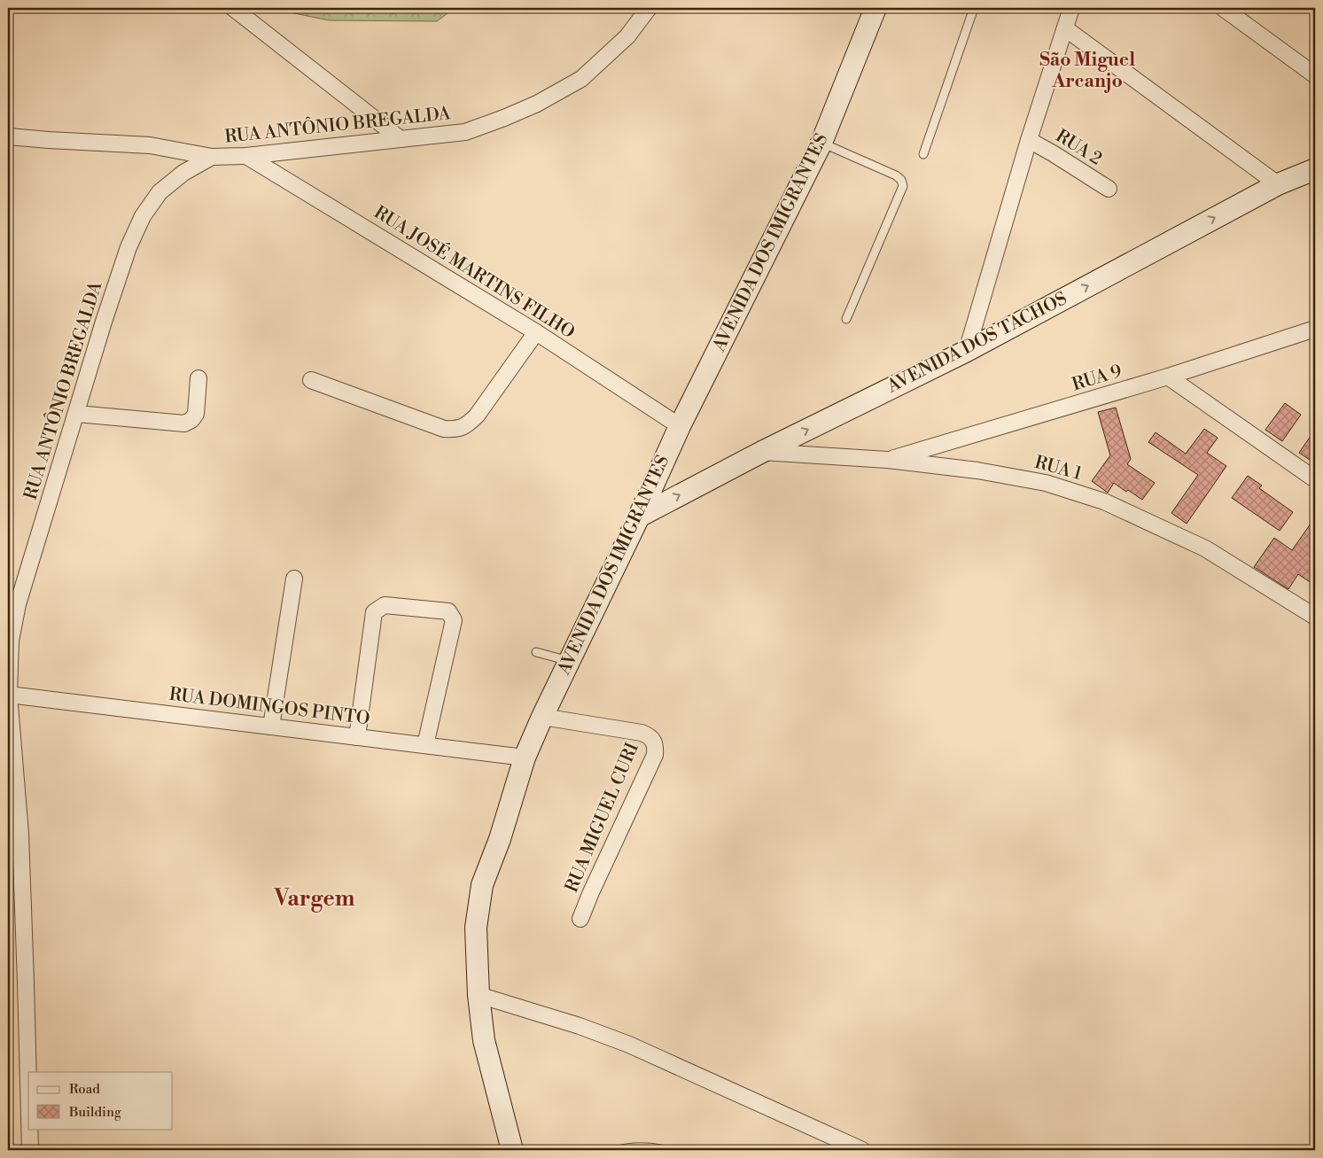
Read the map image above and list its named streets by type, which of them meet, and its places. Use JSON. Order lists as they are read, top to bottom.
{
  "streets": {
    "street": [
      "RUA ANTÔNIO BREGALDA",
      "RUA 2",
      "AVENIDA DOS IMIGRANTES",
      "RUA JOSÉ MARTINS FILHO",
      "AVENIDA DOS TACHOS",
      "RUA 9",
      "RUA 1",
      "RUA DOMINGOS PINTO",
      "RUA MIGUEL CURI"
    ]
  },
  "crossings": [
    ["RUA ANTÔNIO BREGALDA", "RUA JOSÉ MARTINS FILHO"],
    ["RUA ANTÔNIO BREGALDA", "RUA DOMINGOS PINTO"],
    ["AVENIDA DOS IMIGRANTES", "RUA JOSÉ MARTINS FILHO"],
    ["AVENIDA DOS IMIGRANTES", "AVENIDA DOS TACHOS"],
    ["AVENIDA DOS IMIGRANTES", "RUA DOMINGOS PINTO"],
    ["AVENIDA DOS IMIGRANTES", "RUA MIGUEL CURI"],
    ["AVENIDA DOS TACHOS", "RUA 1"],
    ["RUA 9", "RUA 1"]
  ],
  "one_way": ["AVENIDA DOS TACHOS"],
  "districts": ["São Miguel Arcanjo", "Vargem"],
  "legend": ["Road", "Building"]
}
